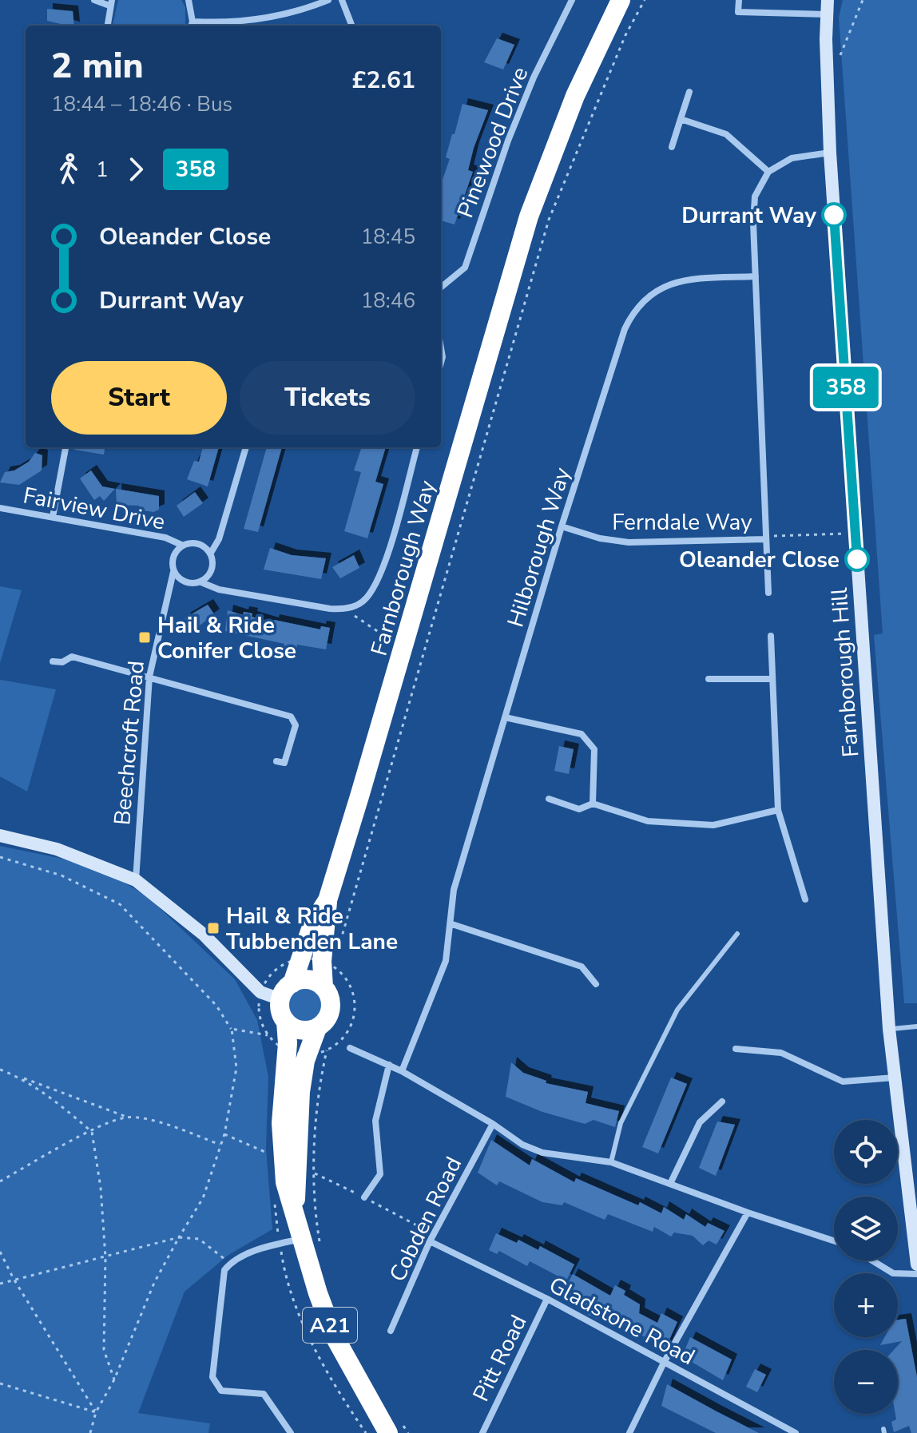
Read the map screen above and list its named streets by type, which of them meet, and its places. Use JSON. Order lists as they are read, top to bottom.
{
  "streets": {
    "highway": ["Farnborough Way", "A21"],
    "main road": ["Farnborough Hill"],
    "street": [
      "Pinewood Drive",
      "Fairview Drive",
      "Ferndale Way",
      "Hilborough Way",
      "Beechcroft Road",
      "Cobden Road",
      "Gladstone Road",
      "Pitt Road"
    ]
  },
  "crossings": [
    ["Fairview Drive", "Beechcroft Road"],
    ["Ferndale Way", "Hilborough Way"],
    ["Farnborough Way", "A21"],
    ["Cobden Road", "Gladstone Road"],
    ["Gladstone Road", "Pitt Road"]
  ],
  "places": {
    "other": ["Durrant Way", "Oleander Close"],
    "transit": ["Hail & Ride Conifer Close", "Hail & Ride Tubbenden Lane"]
  },
  "lines": ["bus line 358"],
  "page": {
    "on_map": "358",
    "heading": ["2 min", "18:44 – 18:46 · Bus", "£2.61"],
    "legs": ["1", "358"],
    "list": [
      {
        "name": "Oleander Close",
        "value": "18:45"
      },
      {
        "name": "Durrant Way",
        "value": "18:46"
      }
    ],
    "buttons": ["Start", "Tickets"],
    "map_buttons": ["+", "−"]
  }
}
